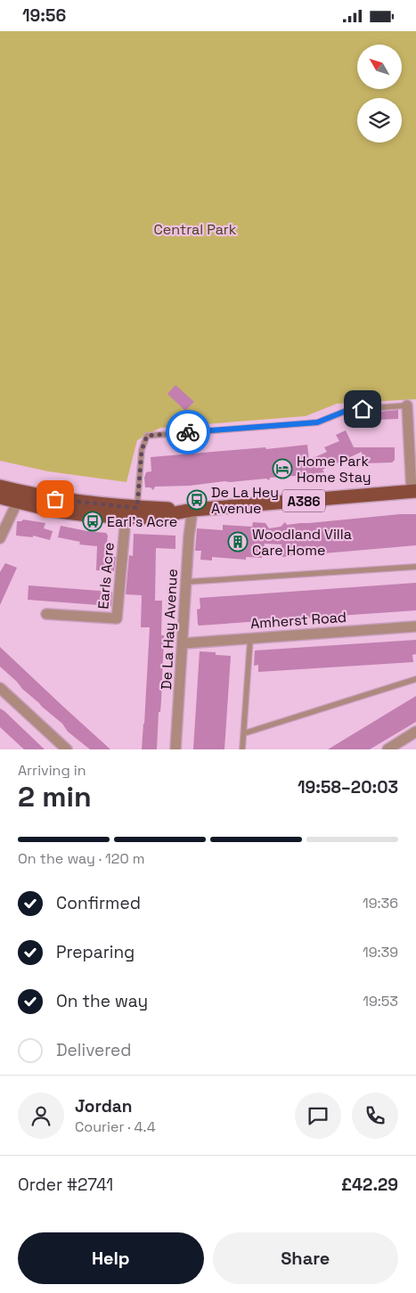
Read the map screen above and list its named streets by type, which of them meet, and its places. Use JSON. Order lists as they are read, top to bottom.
{
  "streets": {
    "main road": ["A386"],
    "street": ["Earls Acre", "Amherst Road", "De La Hay Avenue"]
  },
  "crossings": [
    ["A386", "Earls Acre"],
    ["A386", "De La Hay Avenue"],
    ["Amherst Road", "De La Hay Avenue"]
  ],
  "parks": ["Central Park"],
  "places": {
    "hotel": ["Home Park Home Stay"],
    "bus stop": ["De La Hey Avenue", "Earl's Acre"],
    "building": ["Woodland Villa Care Home"]
  },
  "north": "top left",
  "page": {
    "status": "19:56",
    "heading": ["2 min", "Arriving in", "19:58–20:03"],
    "panel": [
      "Jordan",
      "Courier · 4.4",
      "Order #2741",
      "£42.29"
    ],
    "bar": "On the way · 120 m",
    "list": [
      ["Confirmed", "19:36"],
      ["Preparing", "19:39"],
      ["On the way", "19:53"],
      "Delivered"
    ],
    "buttons": ["Help", "Share"]
  }
}
